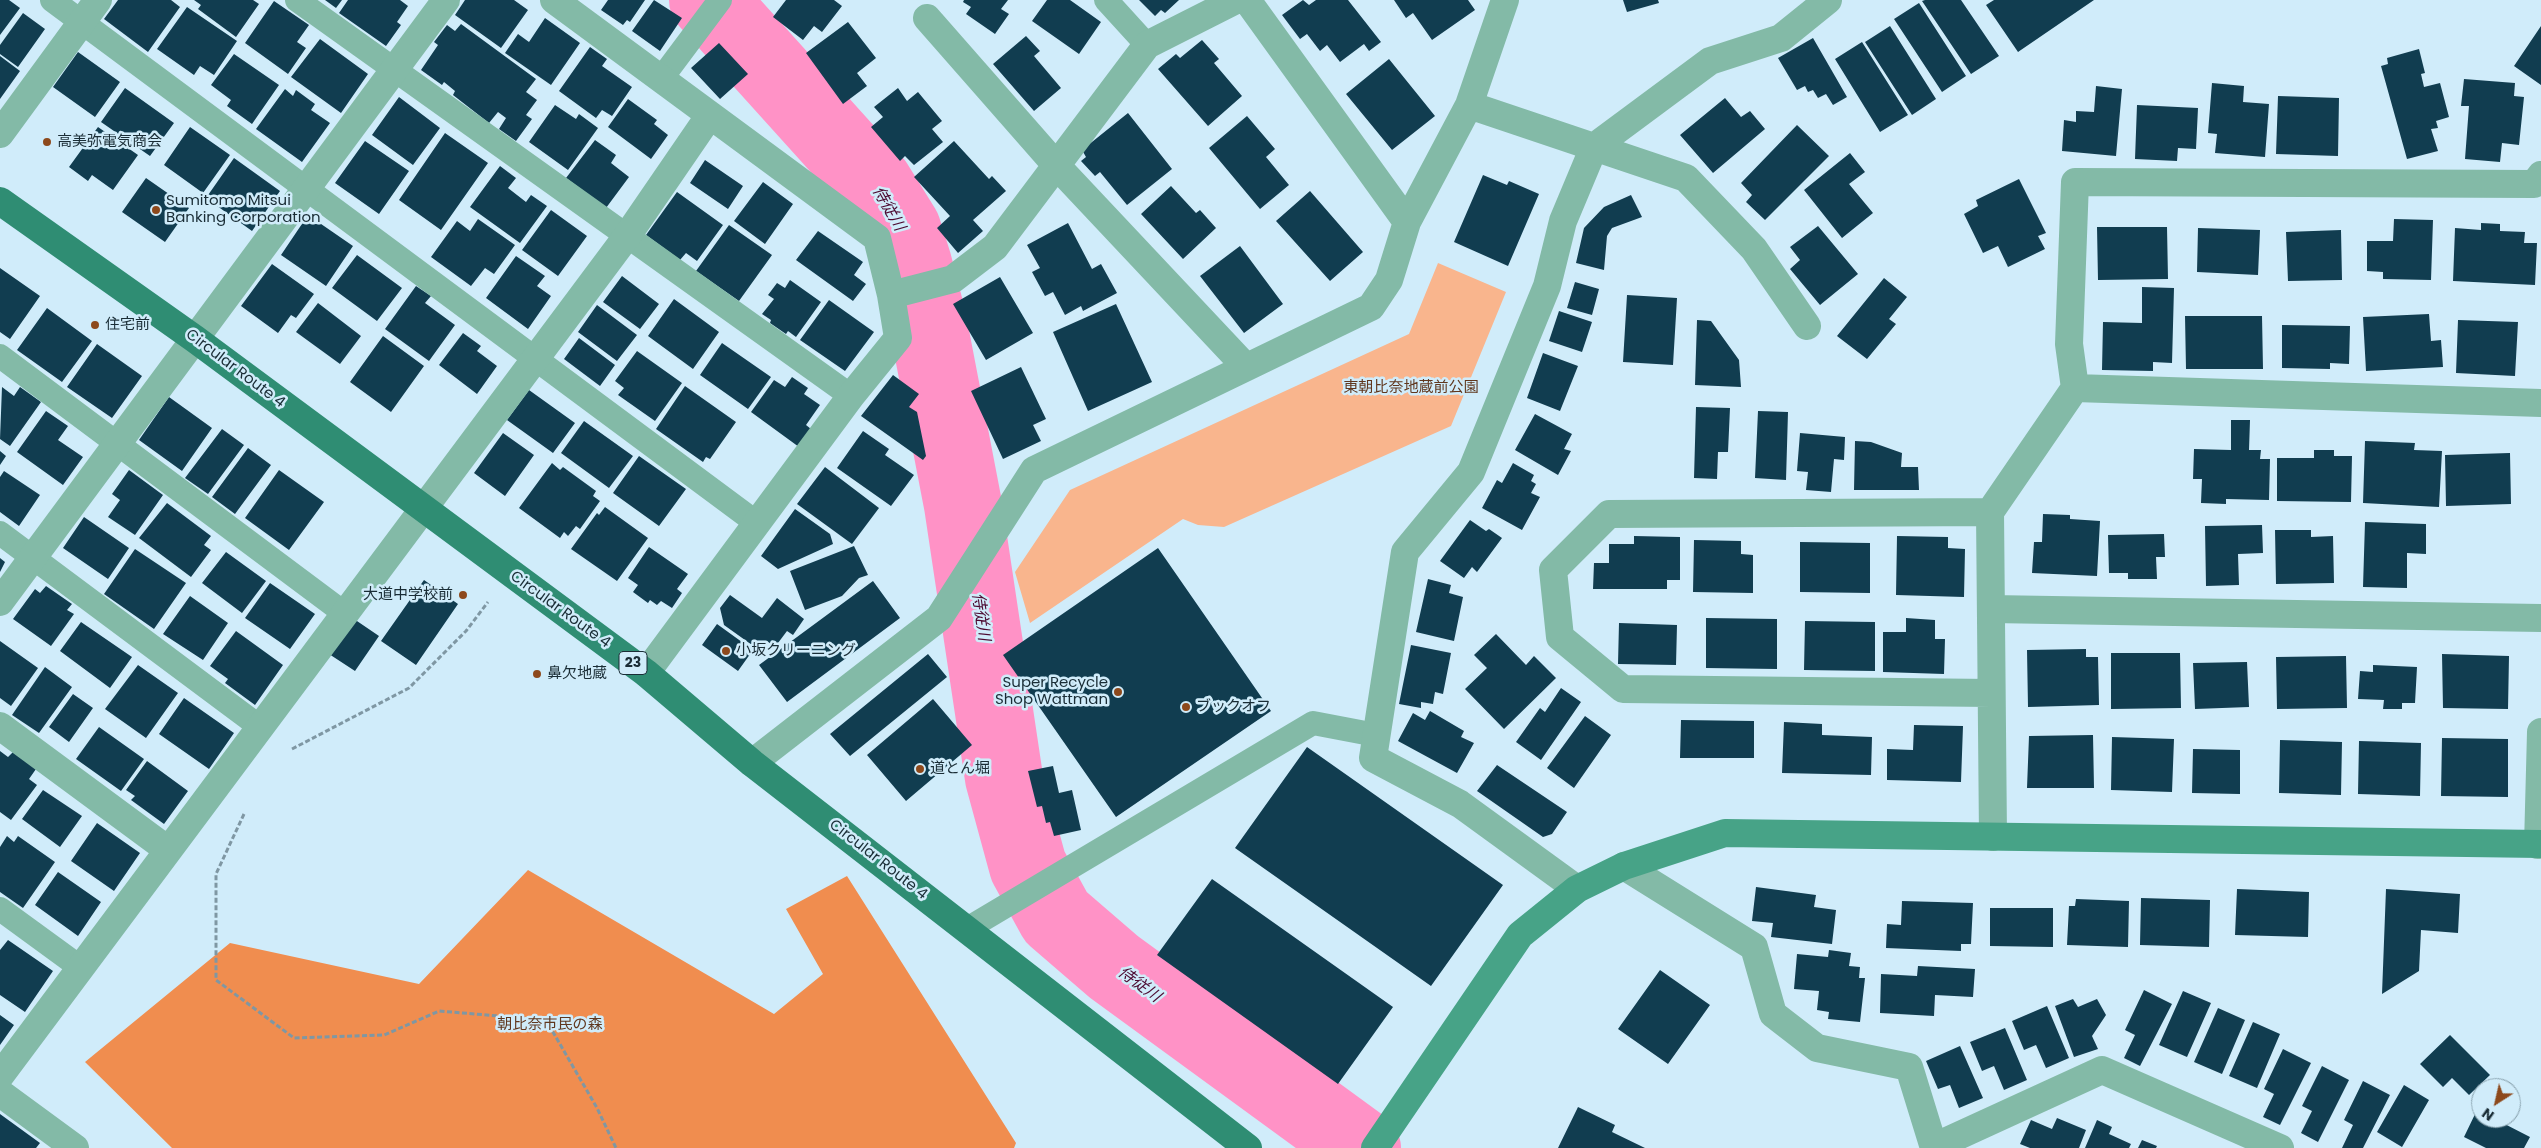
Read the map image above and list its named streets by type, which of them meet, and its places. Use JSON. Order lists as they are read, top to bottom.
{
  "streets": {
    "main road": ["Circular Route 4", "23"]
  },
  "water": ["侍従川"],
  "parks": ["東朝比奈地蔵前公園", "朝比奈市民の森"],
  "places": [
    "高美弥電気商会",
    "Sumitomo Mitsui Banking Corporation",
    "住宅前",
    "大道中学校前",
    "小坂クリーニング",
    "鼻欠地蔵",
    "Super Recycle Shop Wattman",
    "ブックオフ",
    "道とん堀"
  ],
  "north": "bottom left"
}
